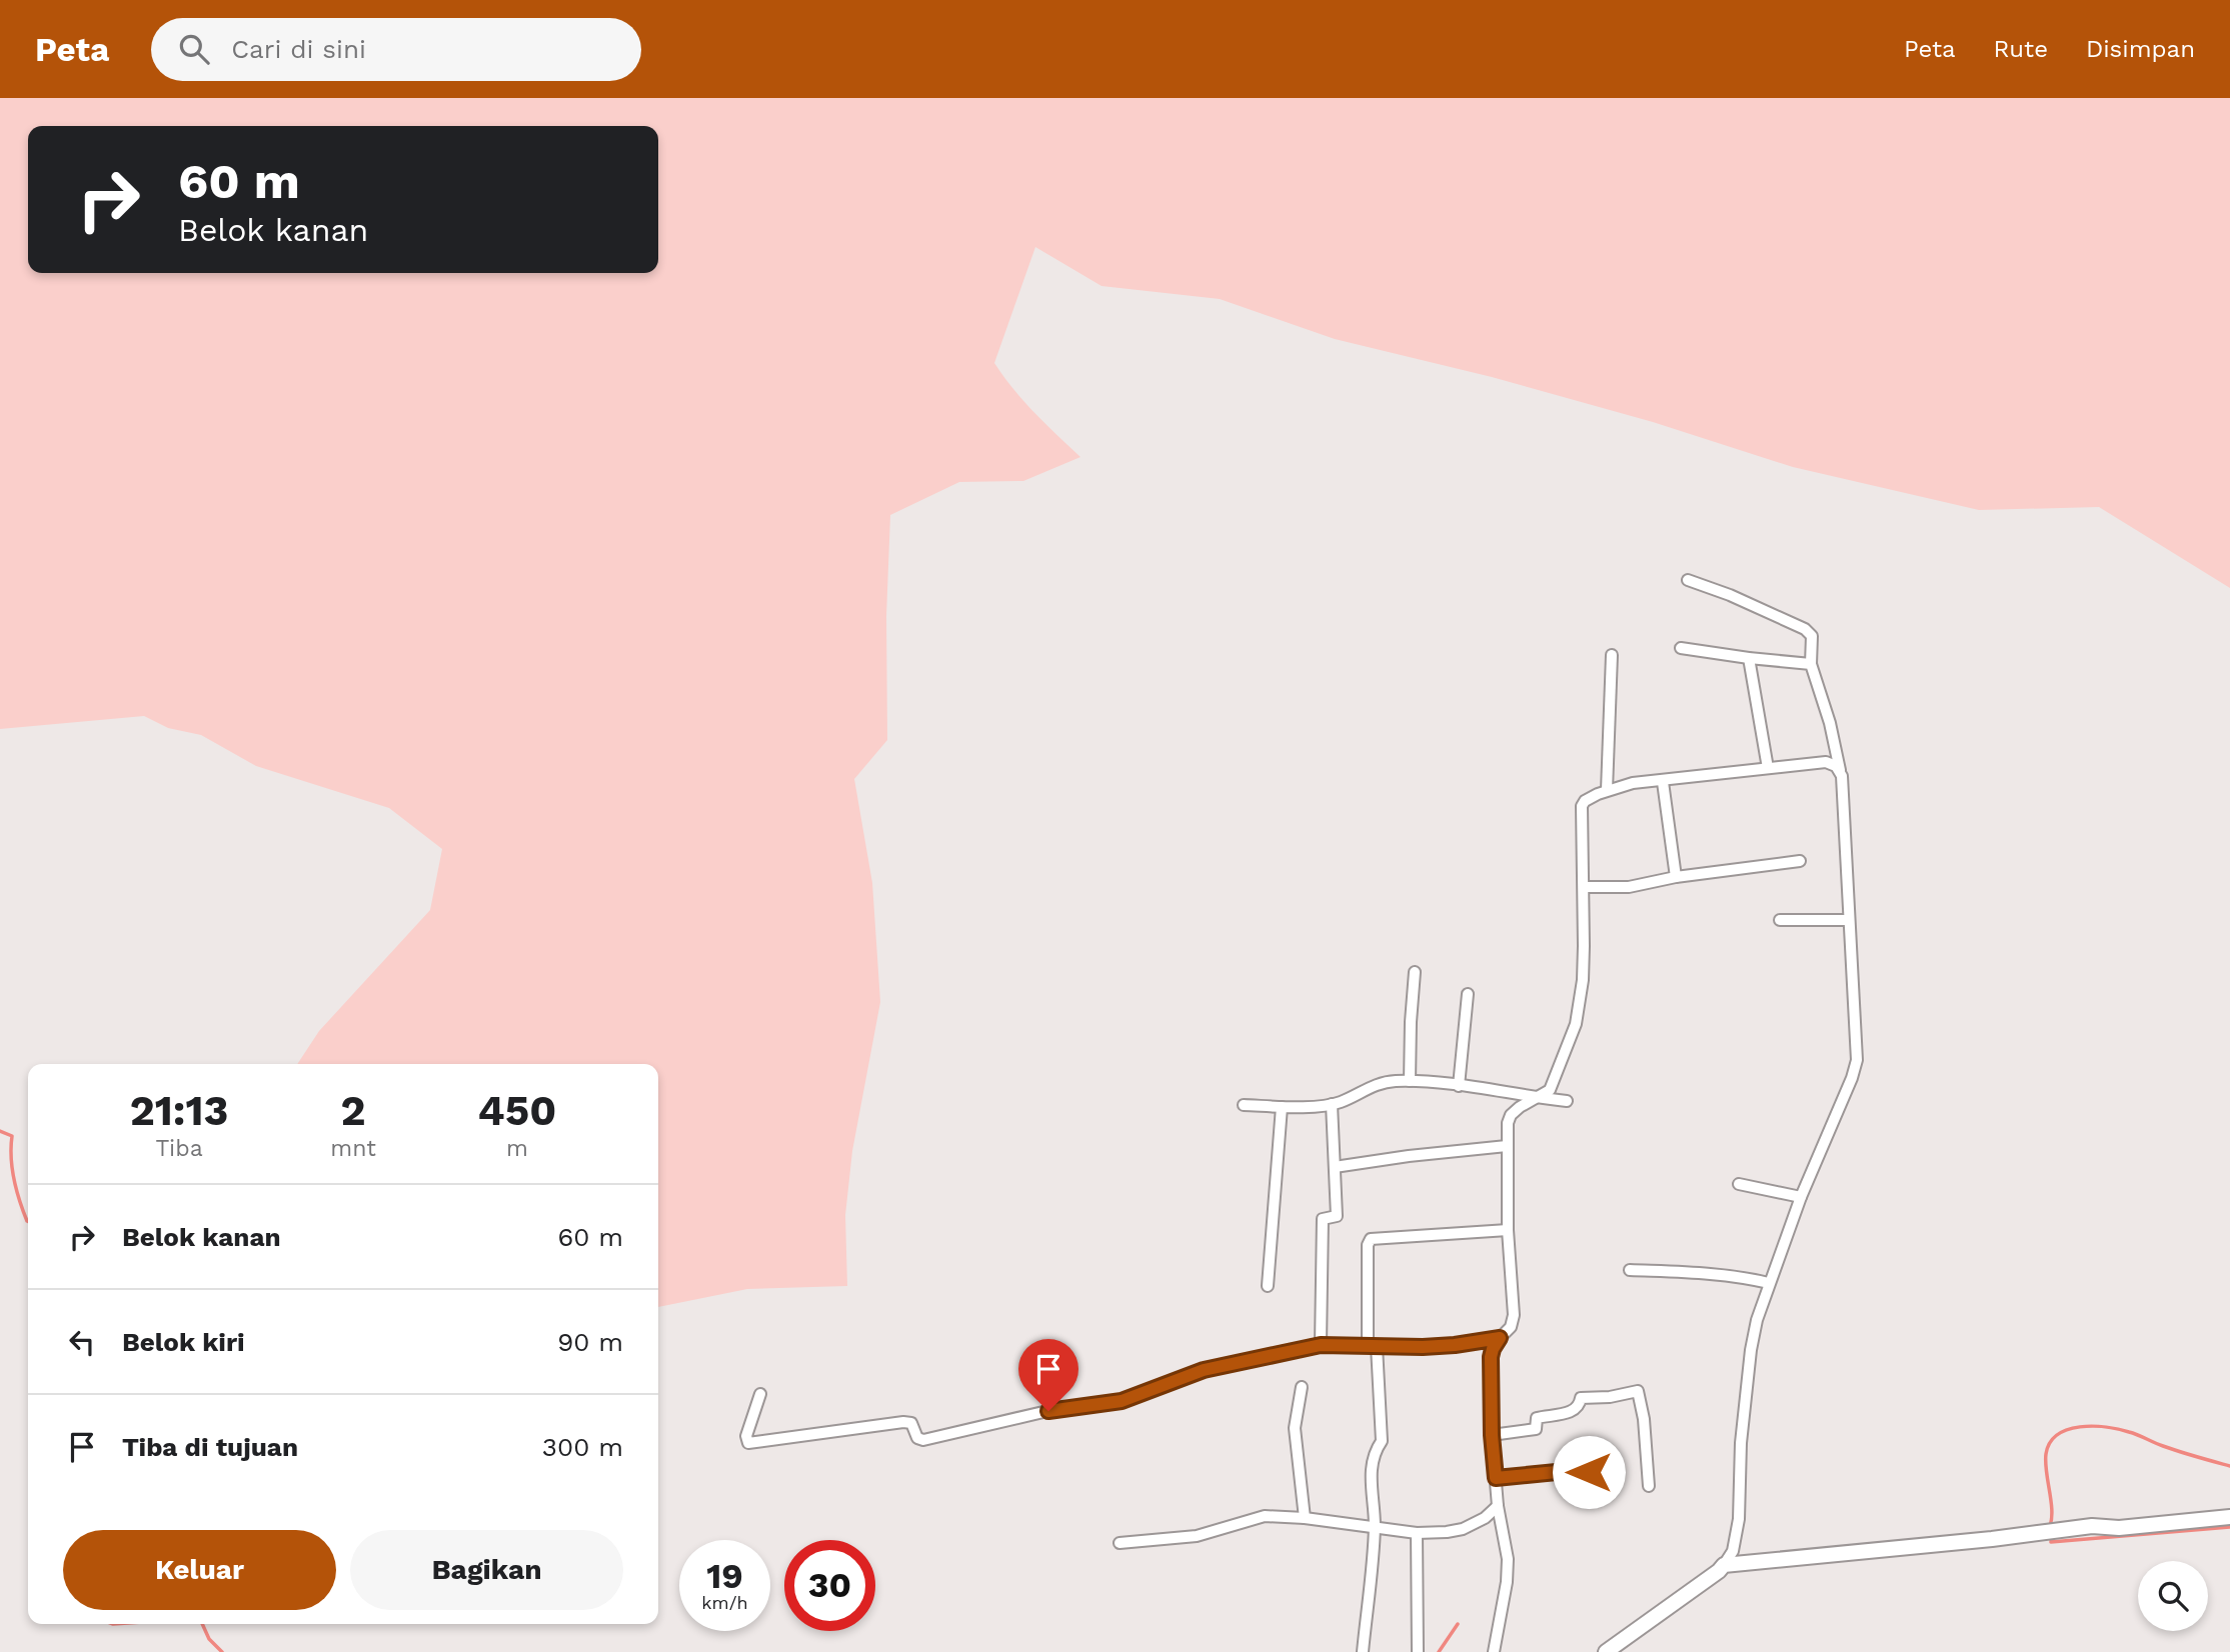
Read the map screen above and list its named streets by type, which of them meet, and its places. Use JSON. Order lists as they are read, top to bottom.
{
  "page": {
    "header": "Peta",
    "search": "Cari di sini",
    "nav": ["Peta", "Rute", "Disimpan"],
    "turn": ["60 m", "Belok kanan"],
    "eta": [
      "21:13",
      "Tiba",
      "2",
      "mnt",
      "450",
      "m"
    ],
    "list": [
      {
        "name": "Belok kanan",
        "value": "60 m"
      },
      {
        "name": "Belok kiri",
        "value": "90 m"
      },
      {
        "name": "Tiba di tujuan",
        "value": "300 m"
      }
    ],
    "buttons": ["Keluar", "Bagikan"],
    "speed": "19 km/h",
    "limit": "30"
  }
}
